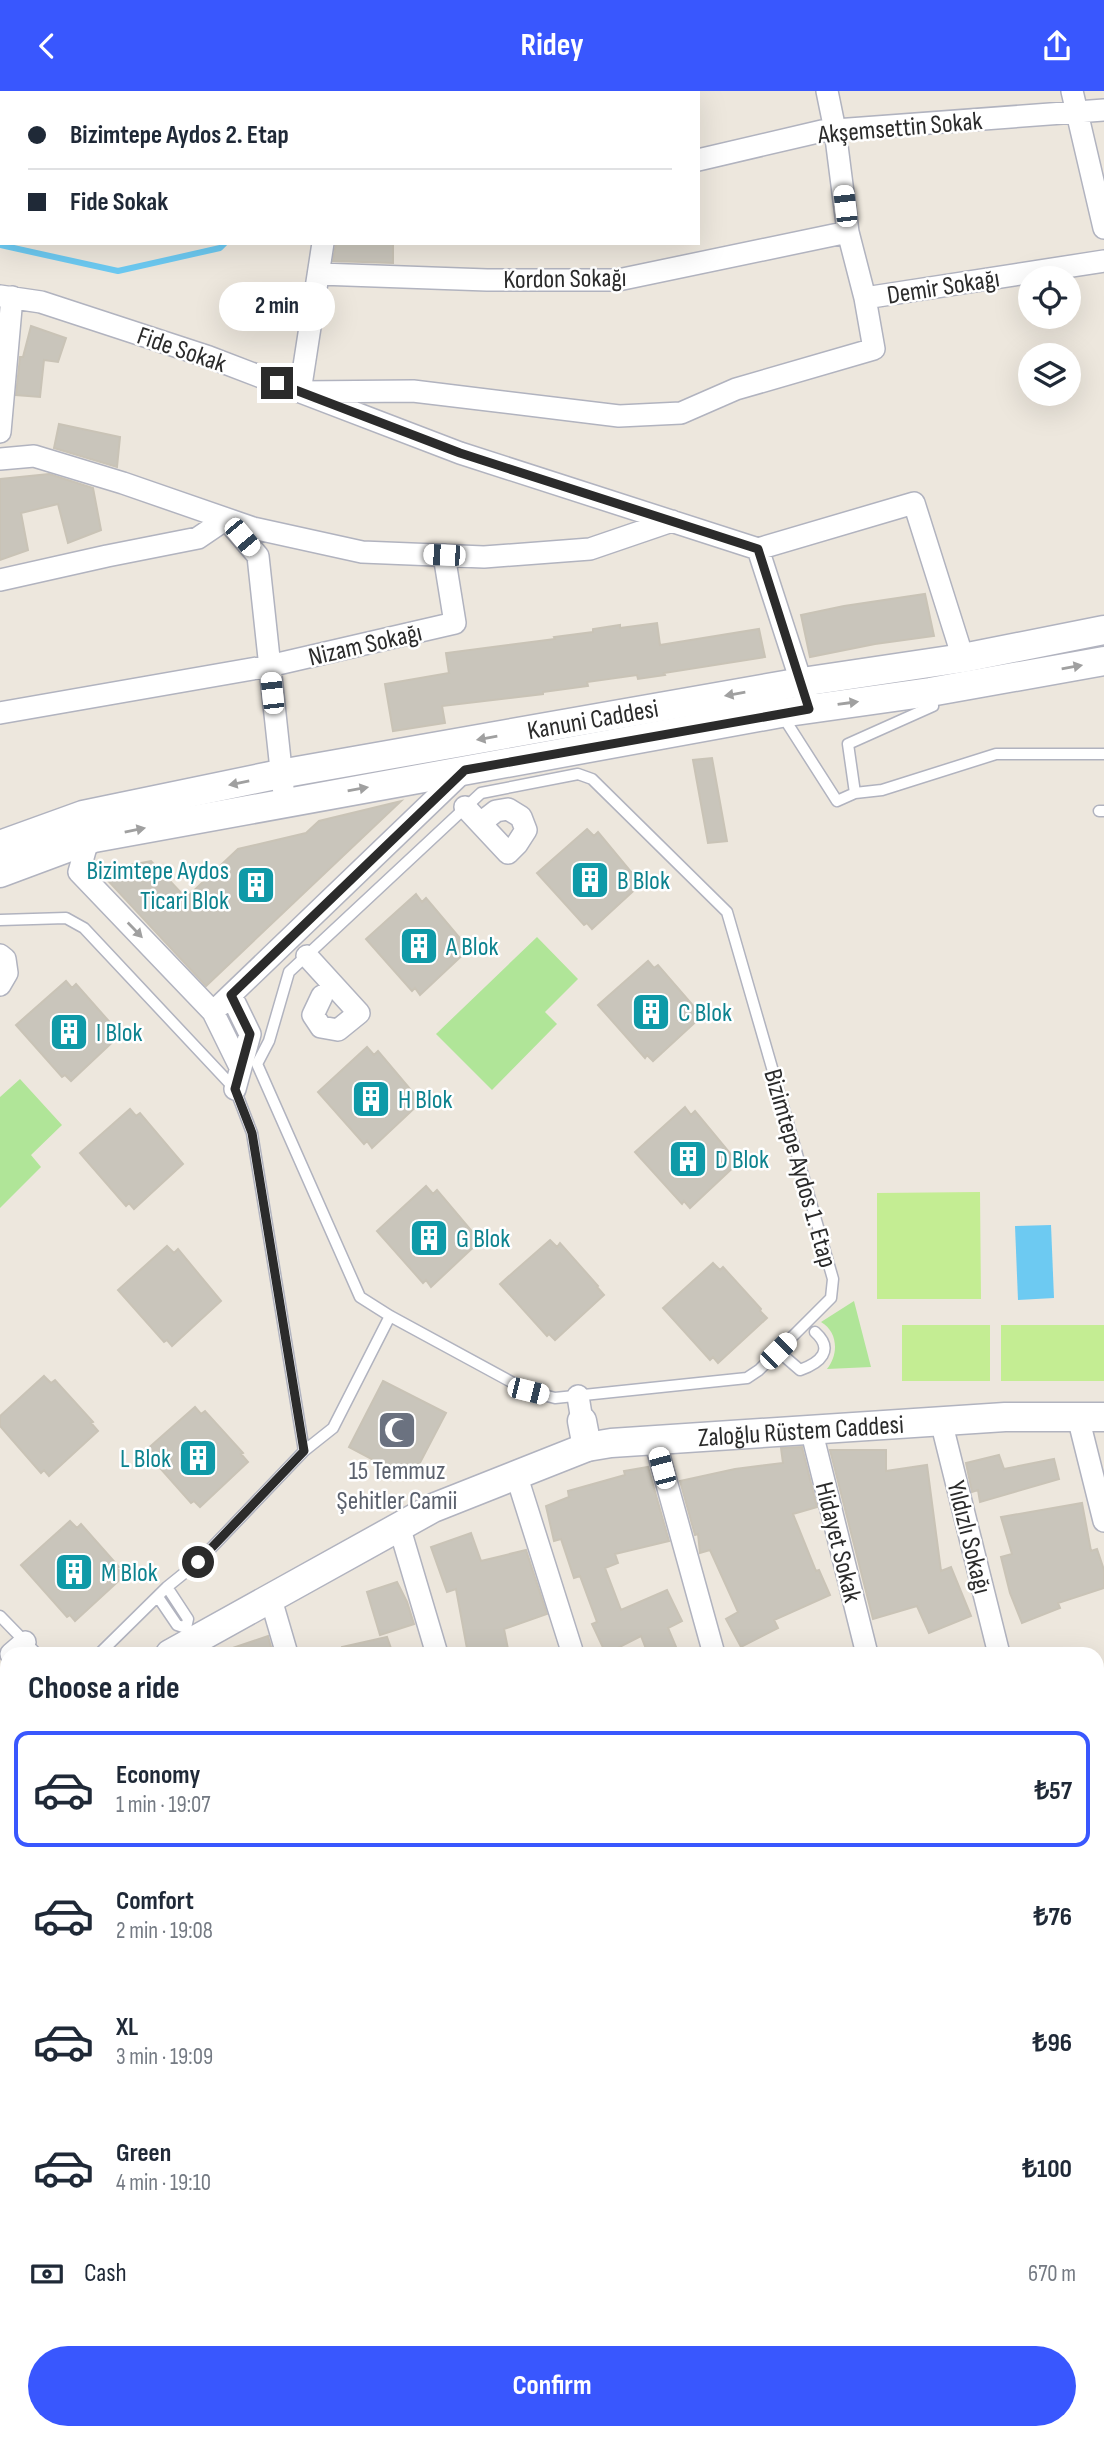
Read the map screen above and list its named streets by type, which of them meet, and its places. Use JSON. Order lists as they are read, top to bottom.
{
  "streets": {
    "street": [
      "Akşemsettin Sokak",
      "Kordon Sokağı",
      "Demir Sokağı",
      "Fide Sokak",
      "Nizam Sokağı",
      "Kanuni Caddesi",
      "Zaloğlu Rüstem Caddesi",
      "Yıldızlı Sokağı",
      "Hidayet Sokak"
    ],
    "lane": ["Bizimtepe Aydos 1. Etap"]
  },
  "crossings": [
    ["Bizimtepe Aydos 1. Etap", "Zaloğlu Rüstem Caddesi"],
    ["Zaloğlu Rüstem Caddesi", "Yıldızlı Sokağı"],
    ["Zaloğlu Rüstem Caddesi", "Hidayet Sokak"]
  ],
  "places": {
    "building": [
      "B Blok",
      "Bizimtepe Aydos Ticari Blok",
      "A Blok",
      "C Blok",
      "I Blok",
      "H Blok",
      "D Blok",
      "G Blok",
      "L Blok",
      "M Blok"
    ],
    "mosque": ["15 Temmuz Şehitler Camii"]
  },
  "page": {
    "header": "Ridey",
    "banner": ["Bizimtepe Aydos 2. Etap", "Fide Sokak"],
    "bubble": "2 min",
    "heading": "Choose a ride",
    "list": [
      {
        "name": "Economy",
        "note": "1 min · 19:07",
        "value": "₺57"
      },
      {
        "name": "Comfort",
        "note": "2 min · 19:08",
        "value": "₺76"
      },
      {
        "name": "XL",
        "note": "3 min · 19:09",
        "value": "₺96"
      },
      {
        "name": "Green",
        "note": "4 min · 19:10",
        "value": "₺100"
      }
    ],
    "pay": ["Cash", "670 m"],
    "buttons": "Confirm"
  }
}
